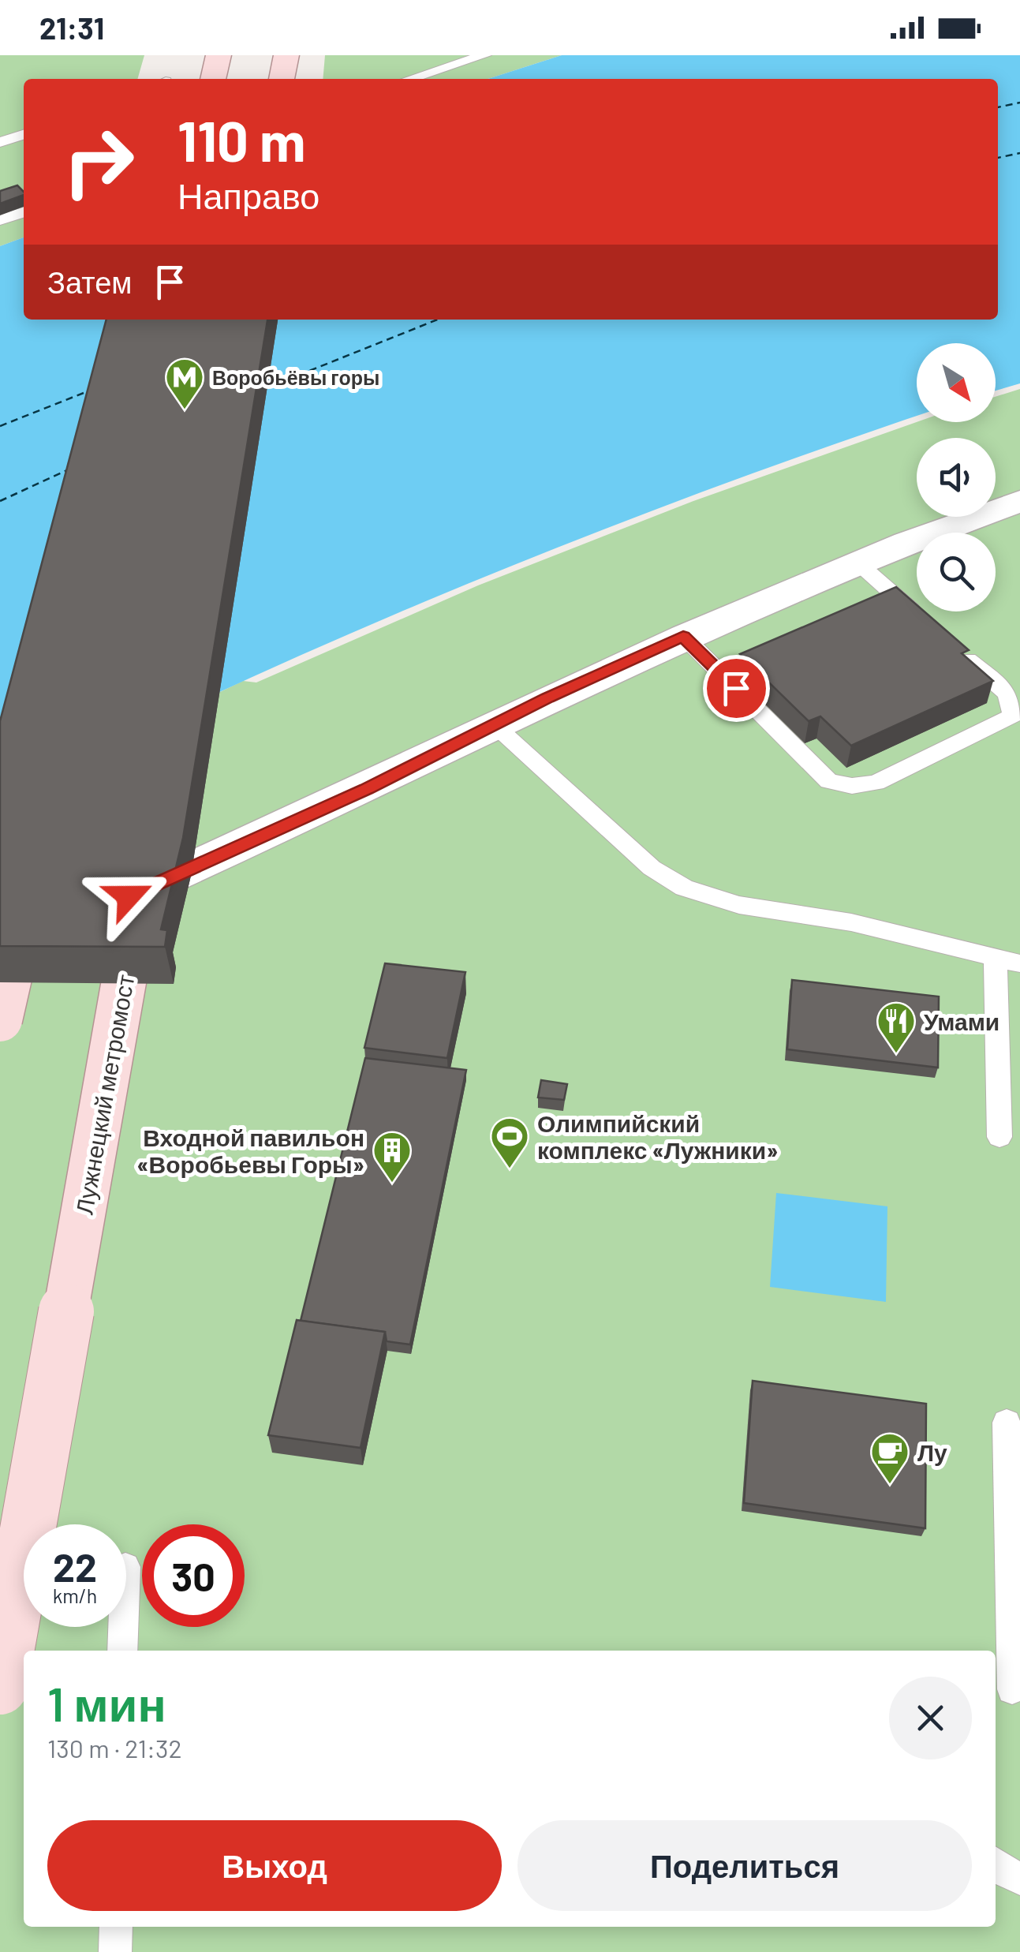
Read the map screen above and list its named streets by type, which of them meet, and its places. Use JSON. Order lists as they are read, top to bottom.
{
  "streets": {
    "main road": ["Лужнецкий метромост"]
  },
  "places": {
    "metro station": ["Воробьёвы горы"],
    "restaurant": ["Умами"],
    "sports": ["Олимпийский комплекс «Лужники»"],
    "building": ["Входной павильон «Воробьевы Горы»"],
    "cafe": ["Лу"]
  },
  "north": "bottom right",
  "page": {
    "status": "21:31",
    "turn": ["110 m", "Направо"],
    "then": "Затем",
    "speed": "22 km/h",
    "limit": "30",
    "heading": ["1 мин", "130 m · 21:32"],
    "buttons": ["Выход", "Поделиться"]
  }
}
